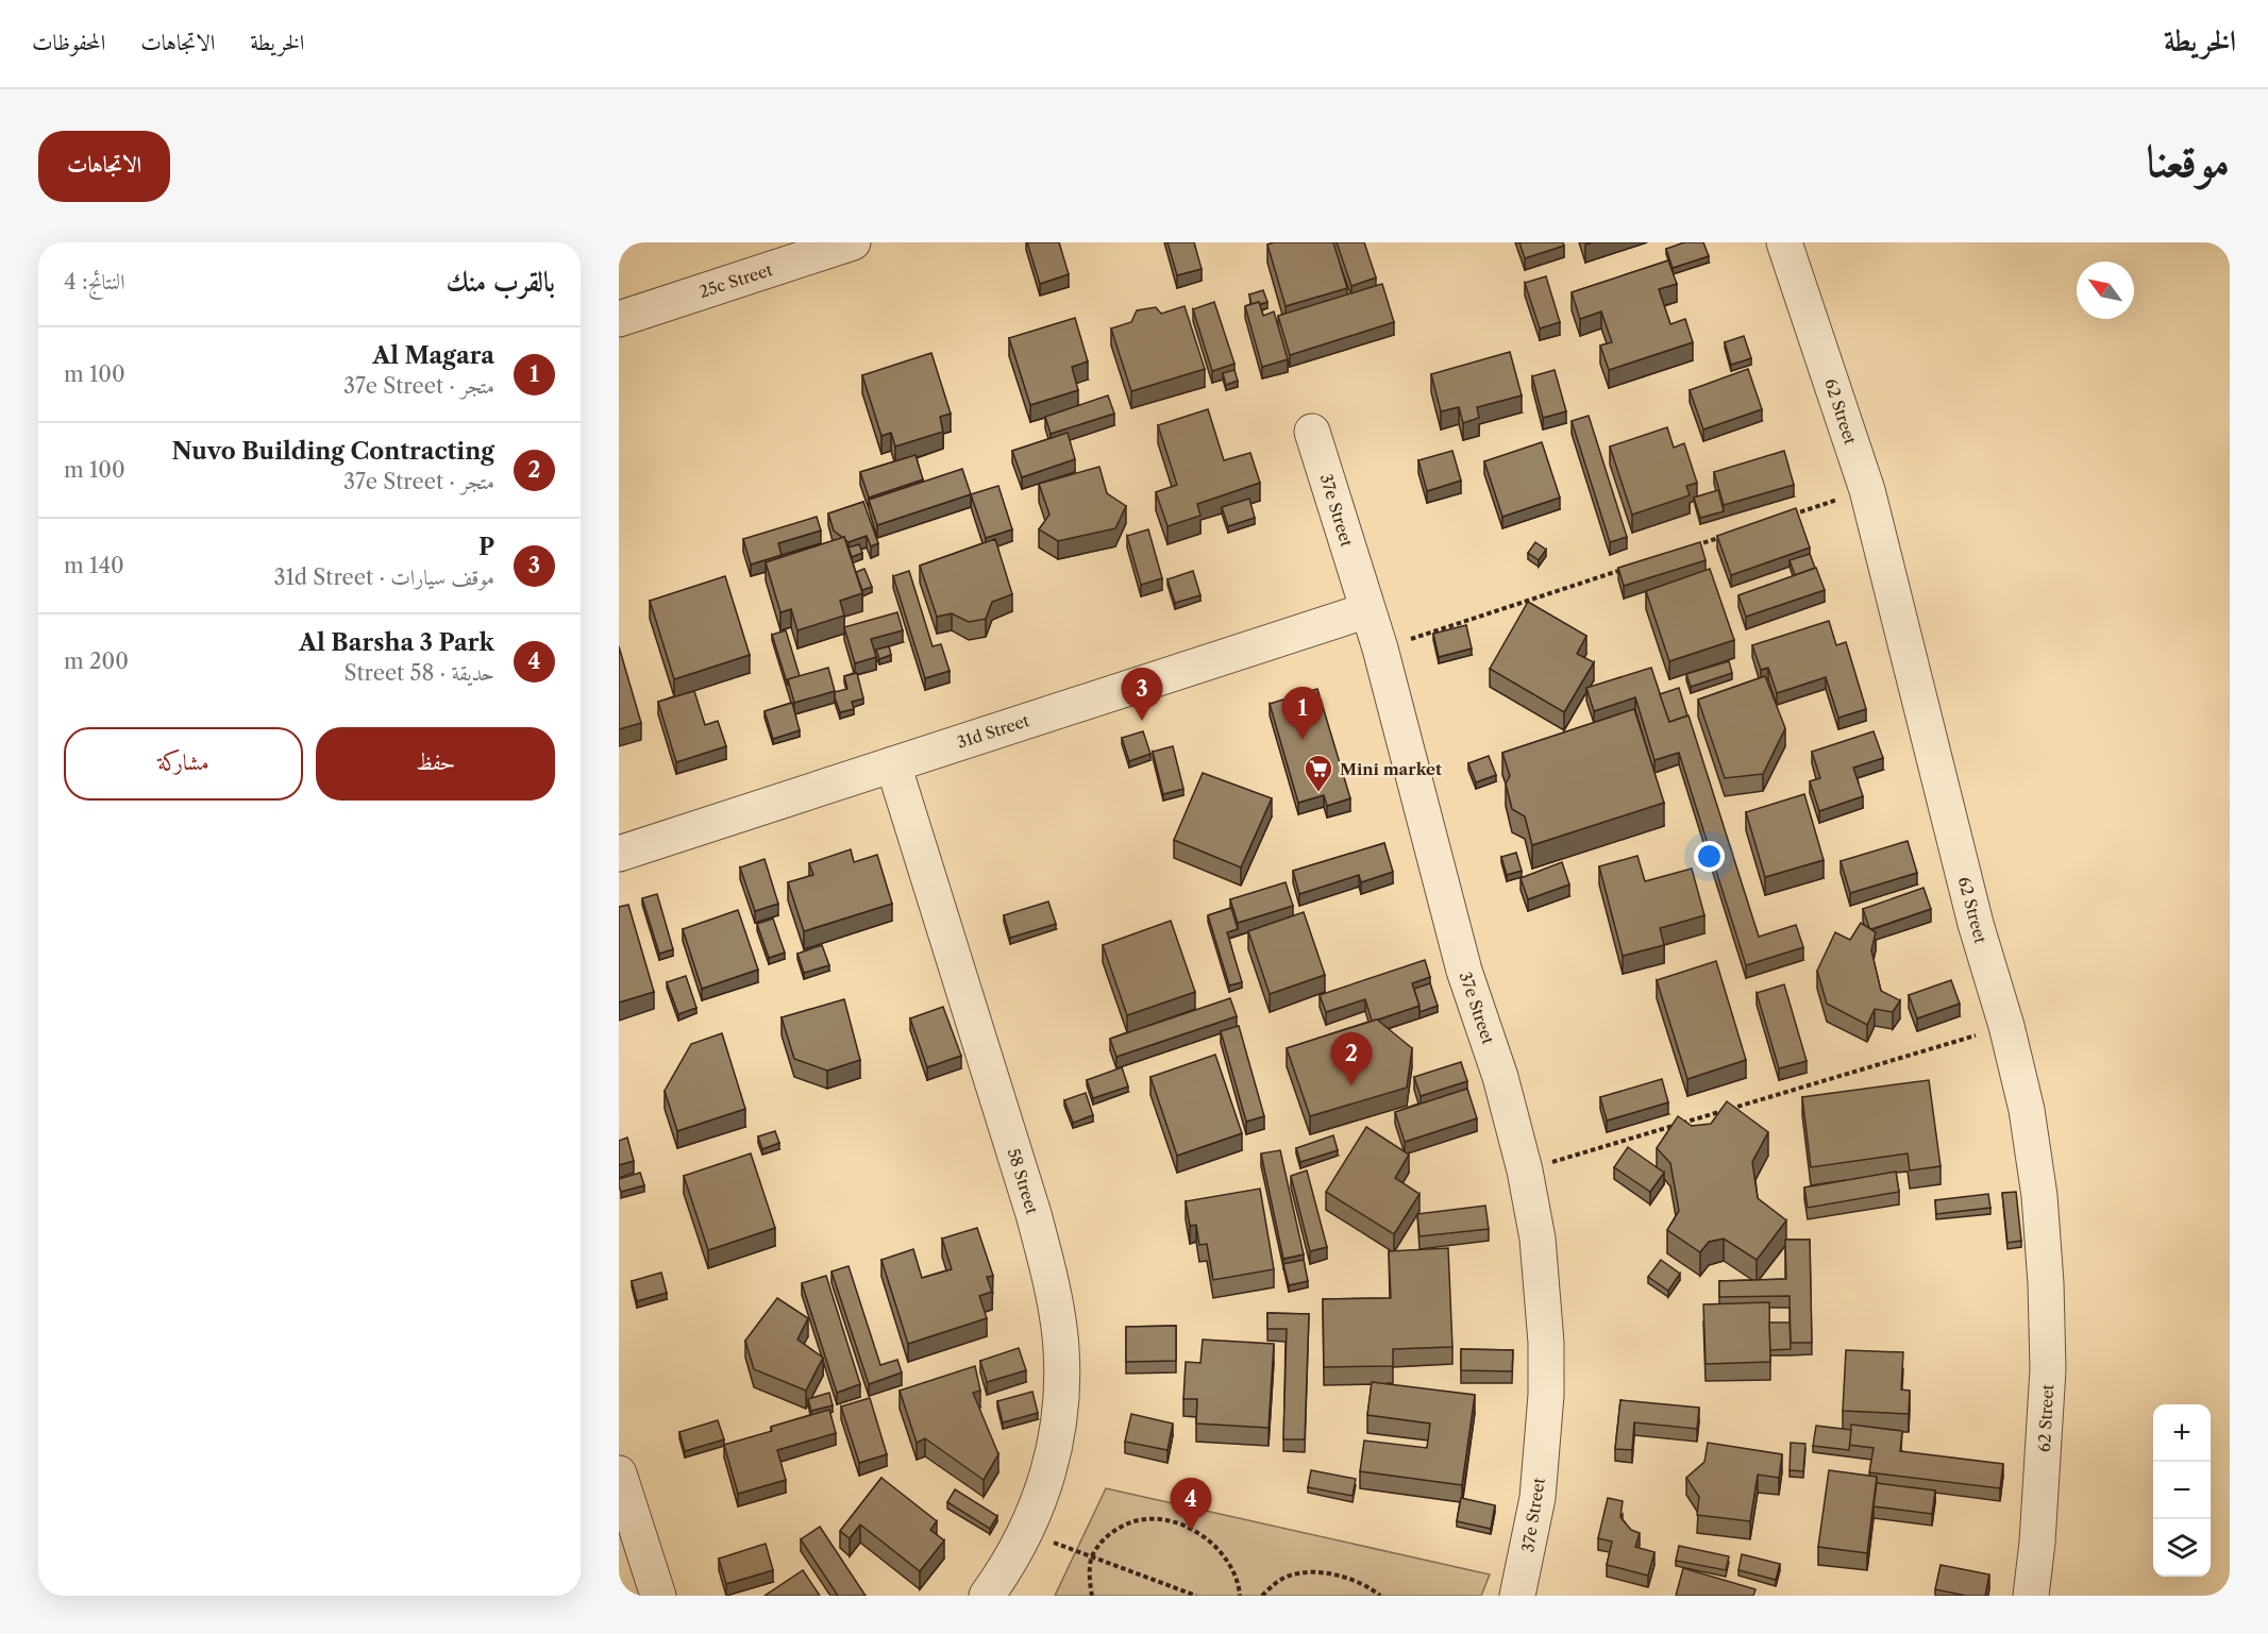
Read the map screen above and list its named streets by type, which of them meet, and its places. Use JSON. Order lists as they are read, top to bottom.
{
  "streets": {
    "street": [
      "25c Street",
      "62 Street",
      "37e Street",
      "31d Street",
      "58 Street"
    ]
  },
  "crossings": [
    ["37e Street", "31d Street"],
    ["31d Street", "58 Street"]
  ],
  "places": {
    "supermarket": ["Mini market"]
  },
  "north": "top left",
  "page": {
    "header": "الخريطة",
    "nav": ["الخريطة", "الاتجاهات", "المحفوظات"],
    "title": "موقعنا",
    "buttons": [
      "الاتجاهات",
      ["حفظ", "مشاركة"]
    ],
    "heading": ["بالقرب منك", "النتائج: 4"],
    "list": [
      {
        "mark": "1",
        "name": "Al Magara",
        "note": "متجر · 37e Street",
        "value": "100 m"
      },
      {
        "mark": "2",
        "name": "Nuvo Building Contracting",
        "note": "متجر · 37e Street",
        "value": "100 m"
      },
      {
        "mark": "3",
        "name": "P",
        "note": "موقف سيارات · 31d Street",
        "value": "140 m"
      },
      {
        "mark": "4",
        "name": "Al Barsha 3 Park",
        "note": "حديقة · 58 Street",
        "value": "200 m"
      }
    ],
    "pins": [
      "3",
      "1",
      "2",
      "4"
    ],
    "map_buttons": ["+", "−"]
  }
}
